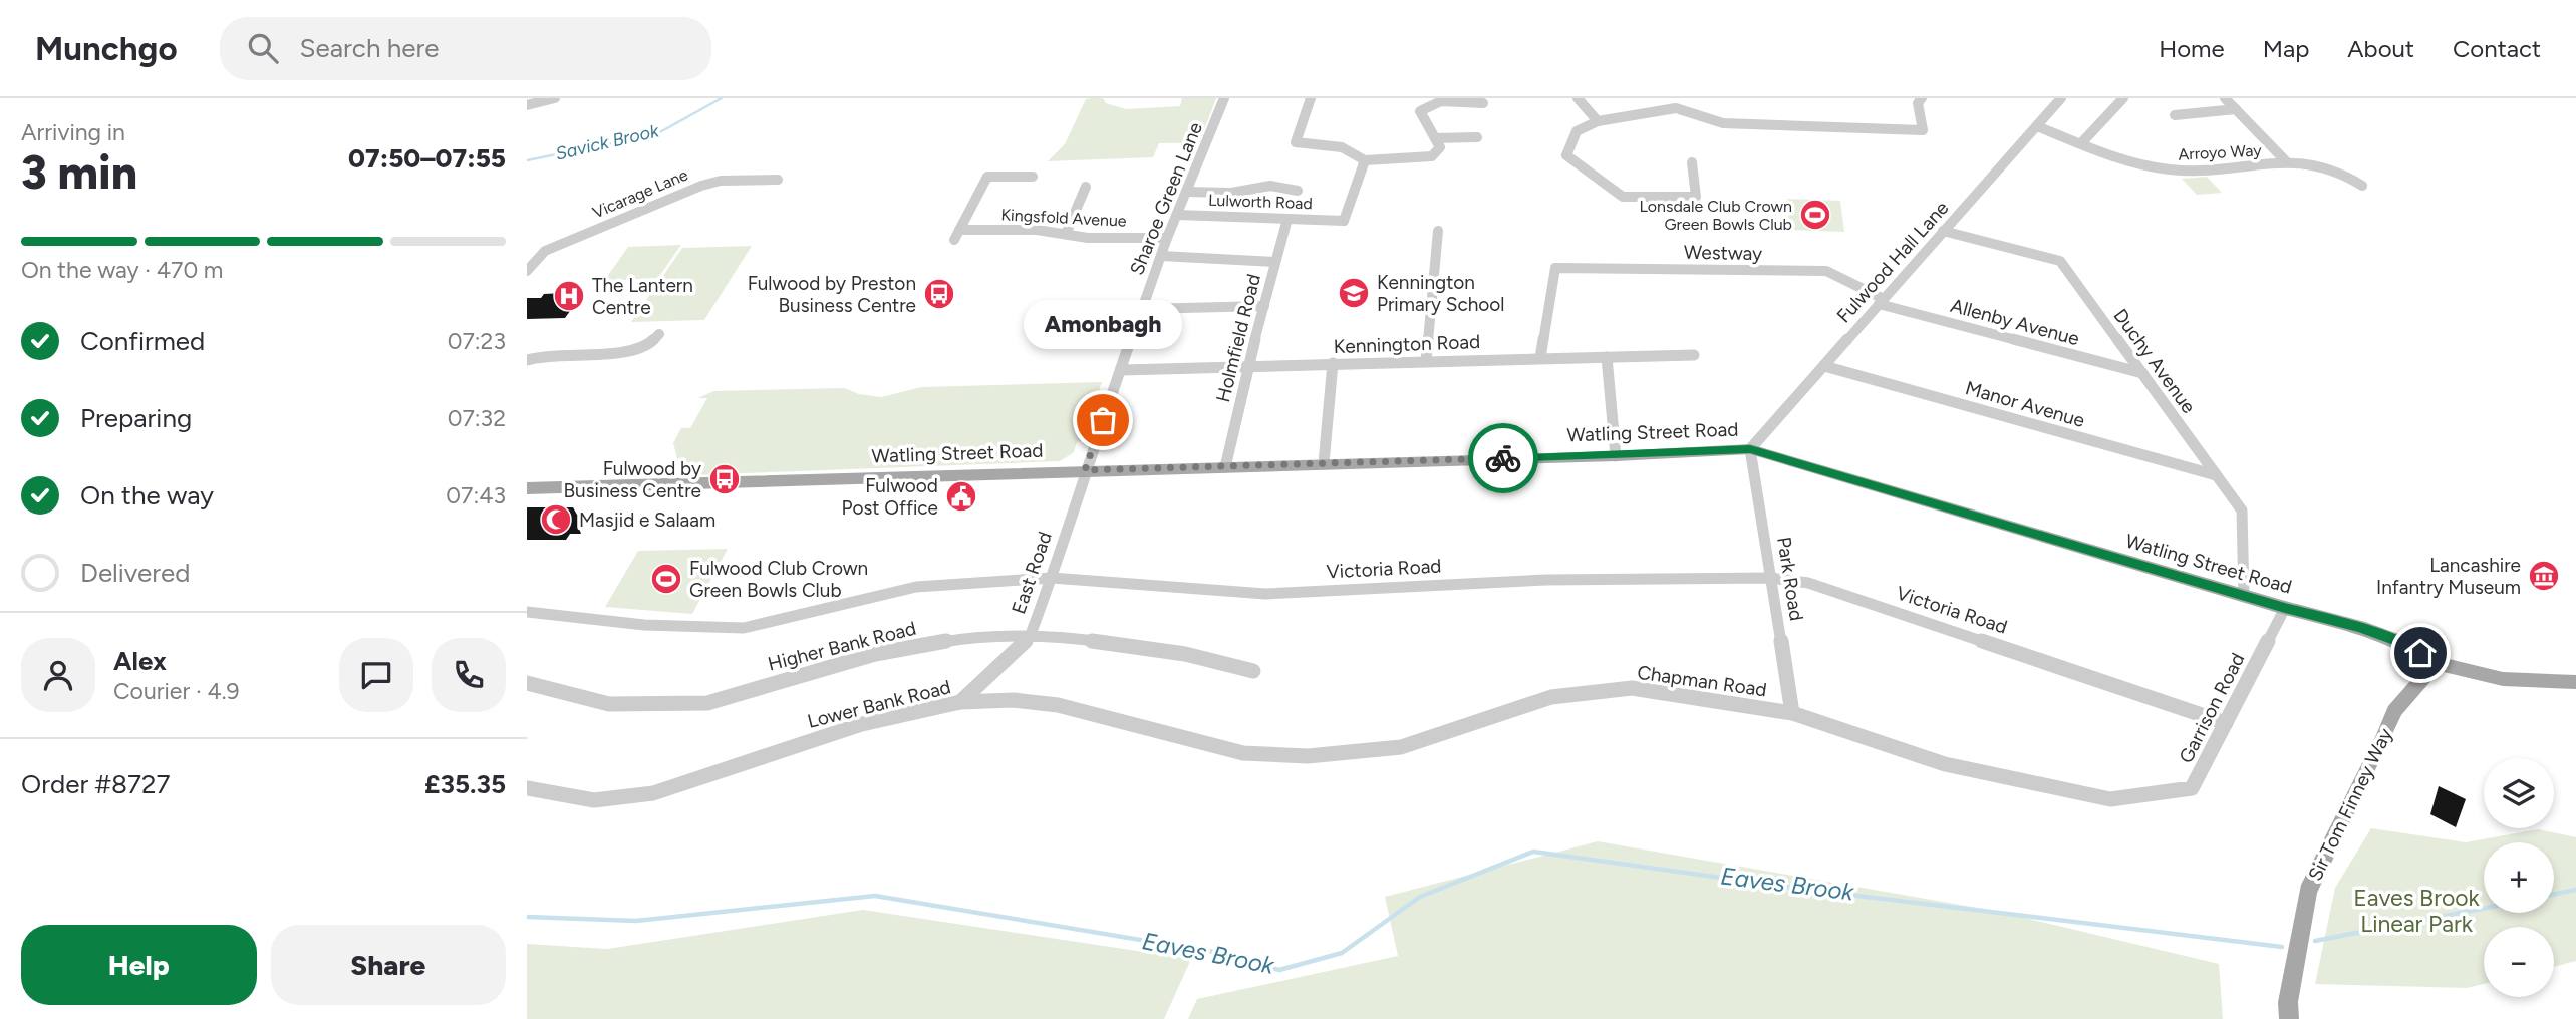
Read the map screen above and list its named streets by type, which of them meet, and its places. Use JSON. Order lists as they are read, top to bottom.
{
  "streets": {
    "main road": ["Watling Street Road", "Sir Tom Finney Way"],
    "street": [
      "Arroyo Way",
      "Vicarage Lane",
      "Sharoe Green Lane",
      "Lulworth Road",
      "Kingsfold Avenue",
      "Westway",
      "Fulwood Hall Lane",
      "Allenby Avenue",
      "Holmfield Road",
      "Kennington Road",
      "Duchy Avenue",
      "Manor Avenue",
      "Victoria Road",
      "East Road",
      "Park Road",
      "Higher Bank Road",
      "Chapman Road",
      "Lower Bank Road",
      "Garrison Road"
    ]
  },
  "crossings": [
    ["Arroyo Way", "Fulwood Hall Lane"],
    ["Sharoe Green Lane", "Lulworth Road"],
    ["Sharoe Green Lane", "Kingsfold Avenue"],
    ["Sharoe Green Lane", "Kennington Road"],
    ["Sharoe Green Lane", "Watling Street Road"],
    ["Sharoe Green Lane", "East Road"],
    ["Lulworth Road", "Holmfield Road"],
    ["Westway", "Fulwood Hall Lane"],
    ["Westway", "Allenby Avenue"],
    ["Westway", "Kennington Road"],
    ["Fulwood Hall Lane", "Allenby Avenue"],
    ["Fulwood Hall Lane", "Duchy Avenue"],
    ["Fulwood Hall Lane", "Manor Avenue"],
    ["Fulwood Hall Lane", "Watling Street Road"],
    ["Fulwood Hall Lane", "Park Road"],
    ["Allenby Avenue", "Duchy Avenue"],
    ["Holmfield Road", "Kennington Road"],
    ["Holmfield Road", "Watling Street Road"],
    ["Duchy Avenue", "Manor Avenue"],
    ["Duchy Avenue", "Watling Street Road"],
    ["Watling Street Road", "East Road"],
    ["Watling Street Road", "Park Road"],
    ["Watling Street Road", "Garrison Road"],
    ["Watling Street Road", "Sir Tom Finney Way"],
    ["Victoria Road", "East Road"],
    ["Victoria Road", "Park Road"],
    ["Victoria Road", "Garrison Road"],
    ["East Road", "Higher Bank Road"],
    ["East Road", "Lower Bank Road"],
    ["Park Road", "Chapman Road"],
    ["Chapman Road", "Lower Bank Road"],
    ["Chapman Road", "Garrison Road"]
  ],
  "water": ["Savick Brook", "Eaves Brook"],
  "parks": ["Eaves Brook Linear Park"],
  "places": {
    "sports": ["Lonsdale Club Crown Green Bowls Club", "Fulwood Club Crown Green Bowls Club"],
    "school or university": ["Kennington Primary School"],
    "bus stop": ["Fulwood by Preston Business Centre", "Fulwood by Business Centre"],
    "hospital": ["The Lantern Centre"],
    "other": ["Amonbagh"],
    "public building": ["Fulwood Post Office"],
    "mosque": ["Masjid e Salaam"],
    "museum": ["Lancashire Infantry Museum"]
  },
  "page": {
    "header": "Munchgo",
    "search": "Search here",
    "nav": [
      "Home",
      "Map",
      "About",
      "Contact"
    ],
    "heading": ["3 min", "Arriving in", "07:50–07:55"],
    "panel": [
      "Alex",
      "Courier · 4.9",
      "Order #8727",
      "£35.35"
    ],
    "bar": "On the way · 470 m",
    "bubble": "Amonbagh",
    "list": [
      ["Confirmed", "07:23"],
      ["Preparing", "07:32"],
      ["On the way", "07:43"],
      "Delivered"
    ],
    "map_buttons": ["+", "−"],
    "buttons": ["Help", "Share"]
  }
}
